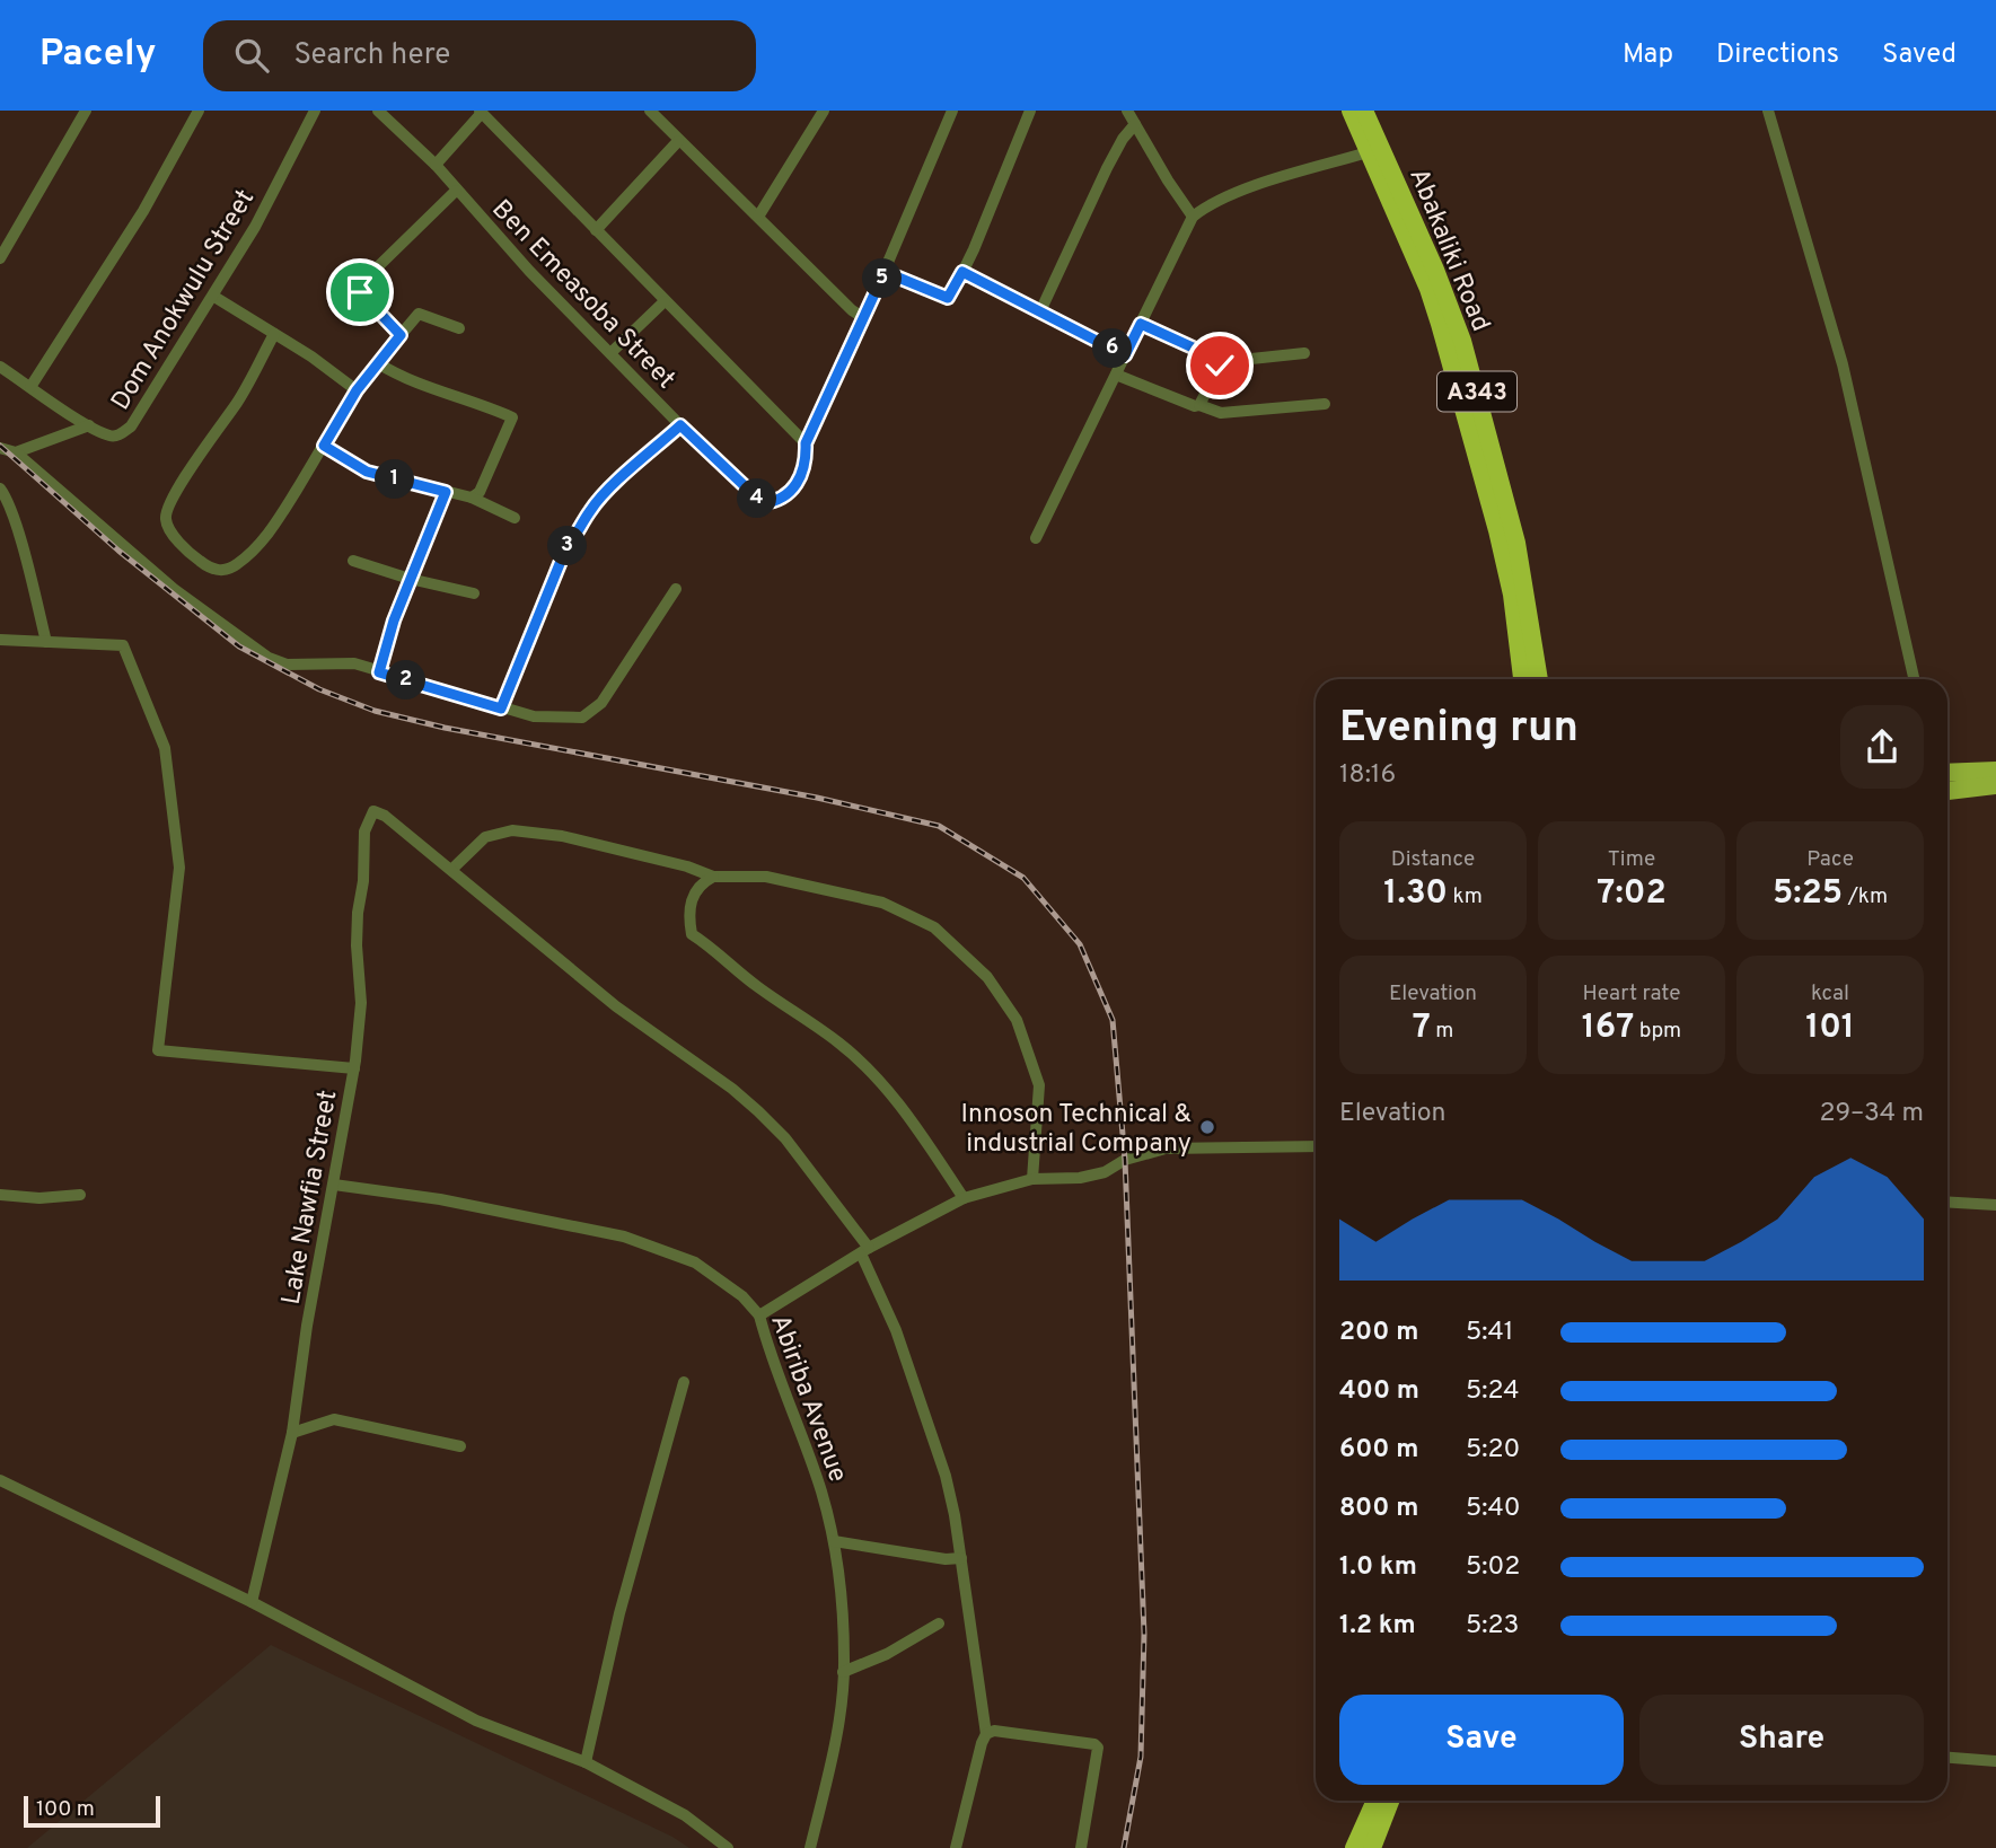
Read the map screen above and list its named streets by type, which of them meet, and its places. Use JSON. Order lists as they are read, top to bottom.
{
  "streets": {
    "highway": ["Abakaliki Road", "A343"],
    "street": [
      "Ben Emeasoba Street",
      "Dom Anokwulu Street",
      "Lake Nawfia Street",
      "Abiriba Avenue"
    ]
  },
  "crossings": [
    ["Lake Nawfia Street", "Abiriba Avenue"]
  ],
  "places": ["Innoson Technical & industrial Company"],
  "scale_bar": "100 m",
  "page": {
    "header": "Pacely",
    "search": "Search here",
    "nav": ["Map", "Directions", "Saved"],
    "pins": [
      "5",
      "6",
      "1",
      "4",
      "3",
      "2"
    ],
    "heading": ["Evening run", "18:16"],
    "stats": [
      ["Distance", "1.30 km"],
      ["Time", "7:02"],
      ["Pace", "5:25 /km"],
      ["Elevation", "7 m"],
      ["Heart rate", "167 bpm"],
      ["kcal", "101"]
    ],
    "chart": ["Elevation", "29–34 m"],
    "list": [
      {
        "name": "200 m",
        "note": "5:41"
      },
      {
        "name": "400 m",
        "note": "5:24"
      },
      {
        "name": "600 m",
        "note": "5:20"
      },
      {
        "name": "800 m",
        "note": "5:40"
      },
      {
        "name": "1.0 km",
        "note": "5:02"
      },
      {
        "name": "1.2 km",
        "note": "5:23"
      }
    ],
    "buttons": ["Save", "Share"],
    "scale": "100 m"
  }
}
